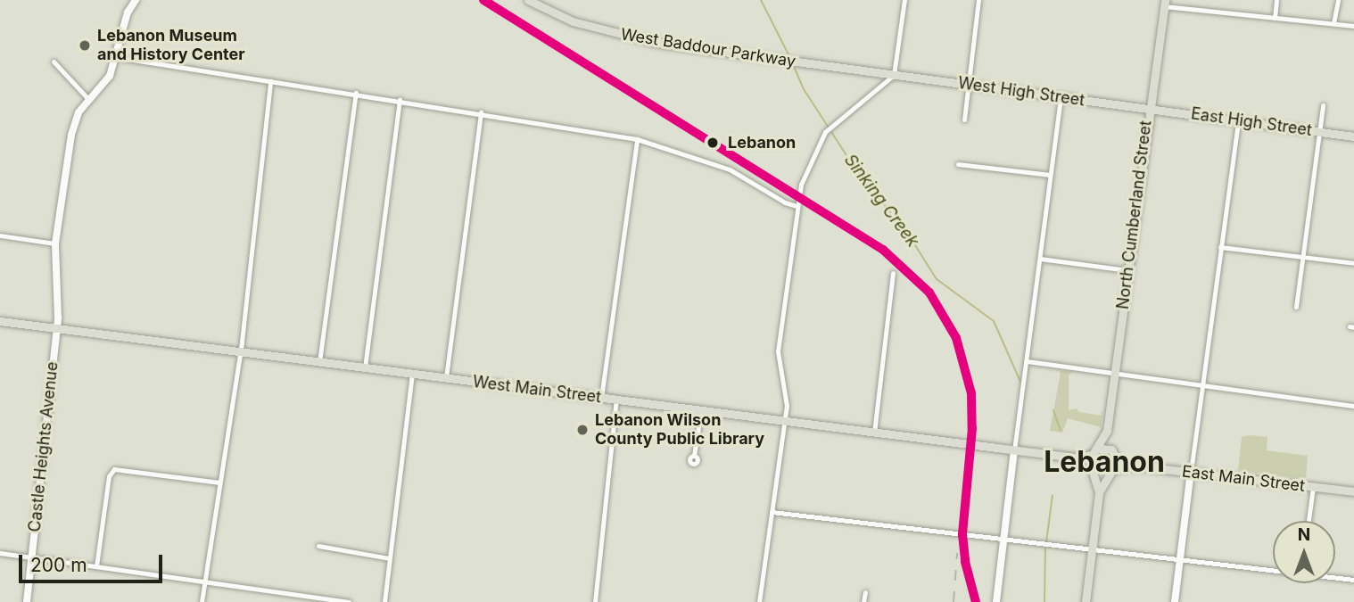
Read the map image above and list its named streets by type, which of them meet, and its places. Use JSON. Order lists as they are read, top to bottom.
{
  "streets": {
    "main road": [
      "West Baddour Parkway",
      "West High Street",
      "East High Street",
      "North Cumberland Street",
      "West Main Street",
      "East Main Street"
    ],
    "street": ["Castle Heights Avenue"]
  },
  "crossings": [
    ["West Baddour Parkway", "West High Street"],
    ["West High Street", "East High Street"],
    ["West High Street", "North Cumberland Street"],
    ["East High Street", "North Cumberland Street"],
    ["North Cumberland Street", "East Main Street"],
    ["West Main Street", "Castle Heights Avenue"],
    ["West Main Street", "East Main Street"]
  ],
  "districts": ["Lebanon"],
  "water": ["Sinking Creek"],
  "places": ["Lebanon Museum and History Center", "Lebanon", "Lebanon Wilson County Public Library"],
  "scale_bar": "200 m",
  "north": "top"
}
